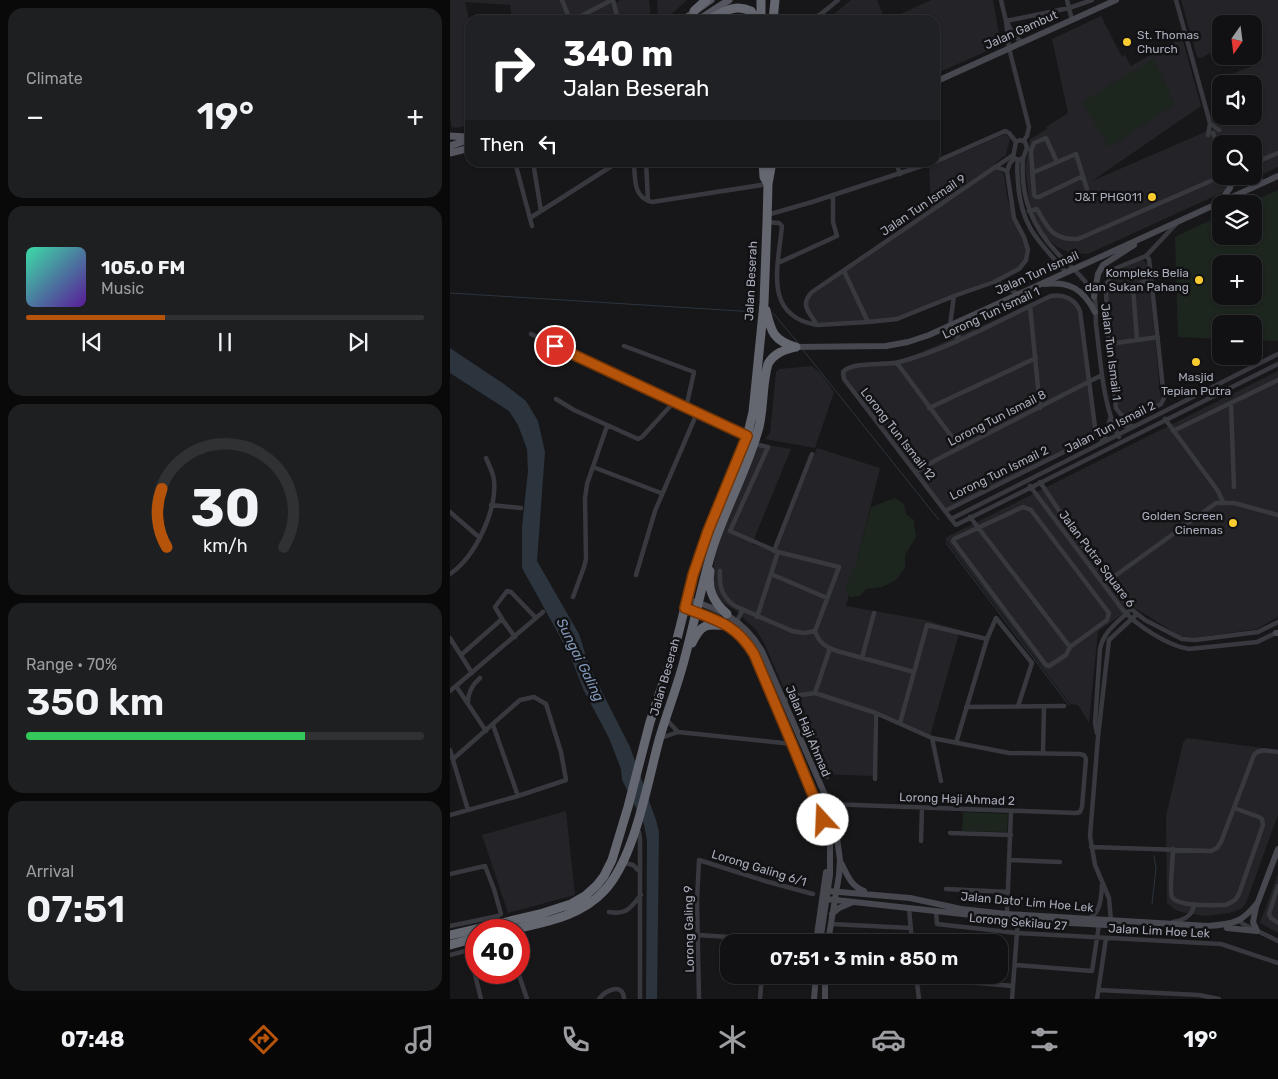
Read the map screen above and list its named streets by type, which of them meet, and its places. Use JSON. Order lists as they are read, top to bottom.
{
  "streets": {
    "highway": ["Jalan Beserah"],
    "street": [
      "Jalan Gambut",
      "Jalan Tun Ismail 9",
      "Jalan Tun Ismail",
      "Lorong Tun Ismail 1",
      "Jalan Tun Ismail 1",
      "Lorong Tun Ismail 8",
      "Jalan Tun Ismail 2",
      "Lorong Tun Ismail 12",
      "Lorong Tun Ismail 2",
      "Jalan Putra Square 6",
      "Jalan Haji Ahmad",
      "Lorong Haji Ahmad 2",
      "Lorong Galing 6/1",
      "Jalan Dato' Lim Hoe Lek",
      "Lorong Sekilau 27",
      "Lorong Galing 9",
      "Jalan Lim Hoe Lek"
    ]
  },
  "crossings": [
    ["Jalan Tun Ismail 9", "Jalan Tun Ismail 1"],
    ["Jalan Tun Ismail", "Jalan Beserah"],
    ["Jalan Tun Ismail", "Jalan Tun Ismail 1"],
    ["Jalan Beserah", "Jalan Haji Ahmad"],
    ["Lorong Tun Ismail 1", "Lorong Tun Ismail 8"],
    ["Lorong Tun Ismail 1", "Lorong Tun Ismail 12"],
    ["Lorong Tun Ismail 1", "Lorong Tun Ismail 2"],
    ["Jalan Tun Ismail 1", "Lorong Tun Ismail 8"],
    ["Jalan Tun Ismail 1", "Jalan Tun Ismail 2"],
    ["Lorong Tun Ismail 8", "Lorong Tun Ismail 12"],
    ["Lorong Tun Ismail 8", "Lorong Tun Ismail 2"],
    ["Jalan Tun Ismail 2", "Lorong Tun Ismail 12"],
    ["Jalan Tun Ismail 2", "Jalan Putra Square 6"],
    ["Lorong Tun Ismail 12", "Lorong Tun Ismail 2"],
    ["Jalan Haji Ahmad", "Lorong Haji Ahmad 2"],
    ["Jalan Haji Ahmad", "Jalan Dato' Lim Hoe Lek"],
    ["Lorong Galing 6/1", "Lorong Galing 9"],
    ["Jalan Dato' Lim Hoe Lek", "Lorong Sekilau 27"],
    ["Lorong Sekilau 27", "Jalan Lim Hoe Lek"]
  ],
  "water": ["Sungai Galing"],
  "places": [
    "St. Thomas Church",
    "J&T PHG011",
    "Kompleks Belia dan Sukan Pahang",
    "Masjid Tepian Putra",
    "Golden Screen Cinemas"
  ],
  "north": "bottom",
  "page": {
    "tile": [
      "Climate",
      ["Range · 70%", "350 km"],
      ["Arrival", "07:51"]
    ],
    "map_buttons": ["+", "−"],
    "turn": ["340 m", "Jalan Beserah"],
    "heat": ["−", "19°", "+"],
    "then": "Then",
    "song": ["105.0 FM", "Music"],
    "limit": "40",
    "trip": "07:51 · 3 min · 850 m",
    "tabs": ["07:48", "19°"],
    "gauge": ["30", "km/h"]
  }
}
